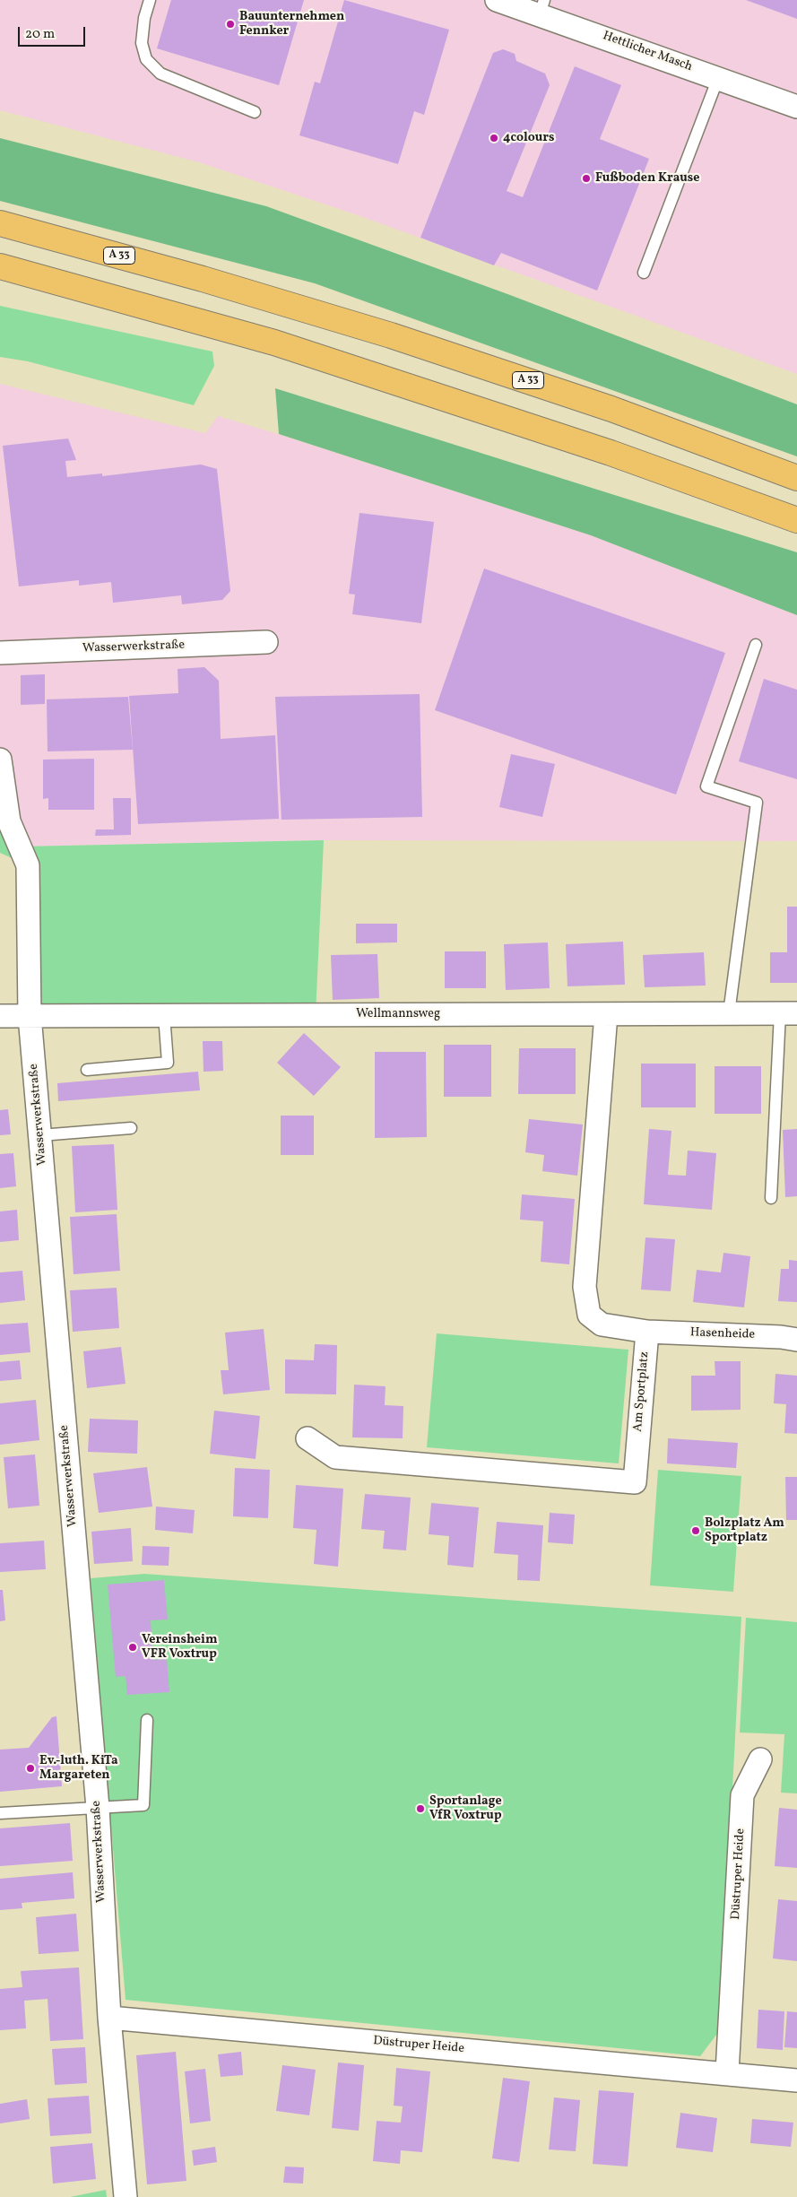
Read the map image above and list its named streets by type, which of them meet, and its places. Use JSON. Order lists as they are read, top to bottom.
{
  "streets": {
    "highway": ["A 33"],
    "street": [
      "Hettlicher Masch",
      "Wasserwerkstraße",
      "Wellmannsweg",
      "Hasenheide",
      "Am Sportplatz",
      "Düstruper Heide"
    ]
  },
  "crossings": [
    ["Wasserwerkstraße", "Wellmannsweg"],
    ["Wasserwerkstraße", "Düstruper Heide"],
    ["Hasenheide", "Am Sportplatz"]
  ],
  "places": [
    "Bauunternehmen Fennker",
    "4colours",
    "Fußboden Krause",
    "Bolzplatz Am Sportplatz",
    "Vereinsheim VFR Voxtrup",
    "Ev.-luth. KiTa Margareten",
    "Sportanlage VfR Voxtrup"
  ],
  "scale_bar": "20 m"
}
